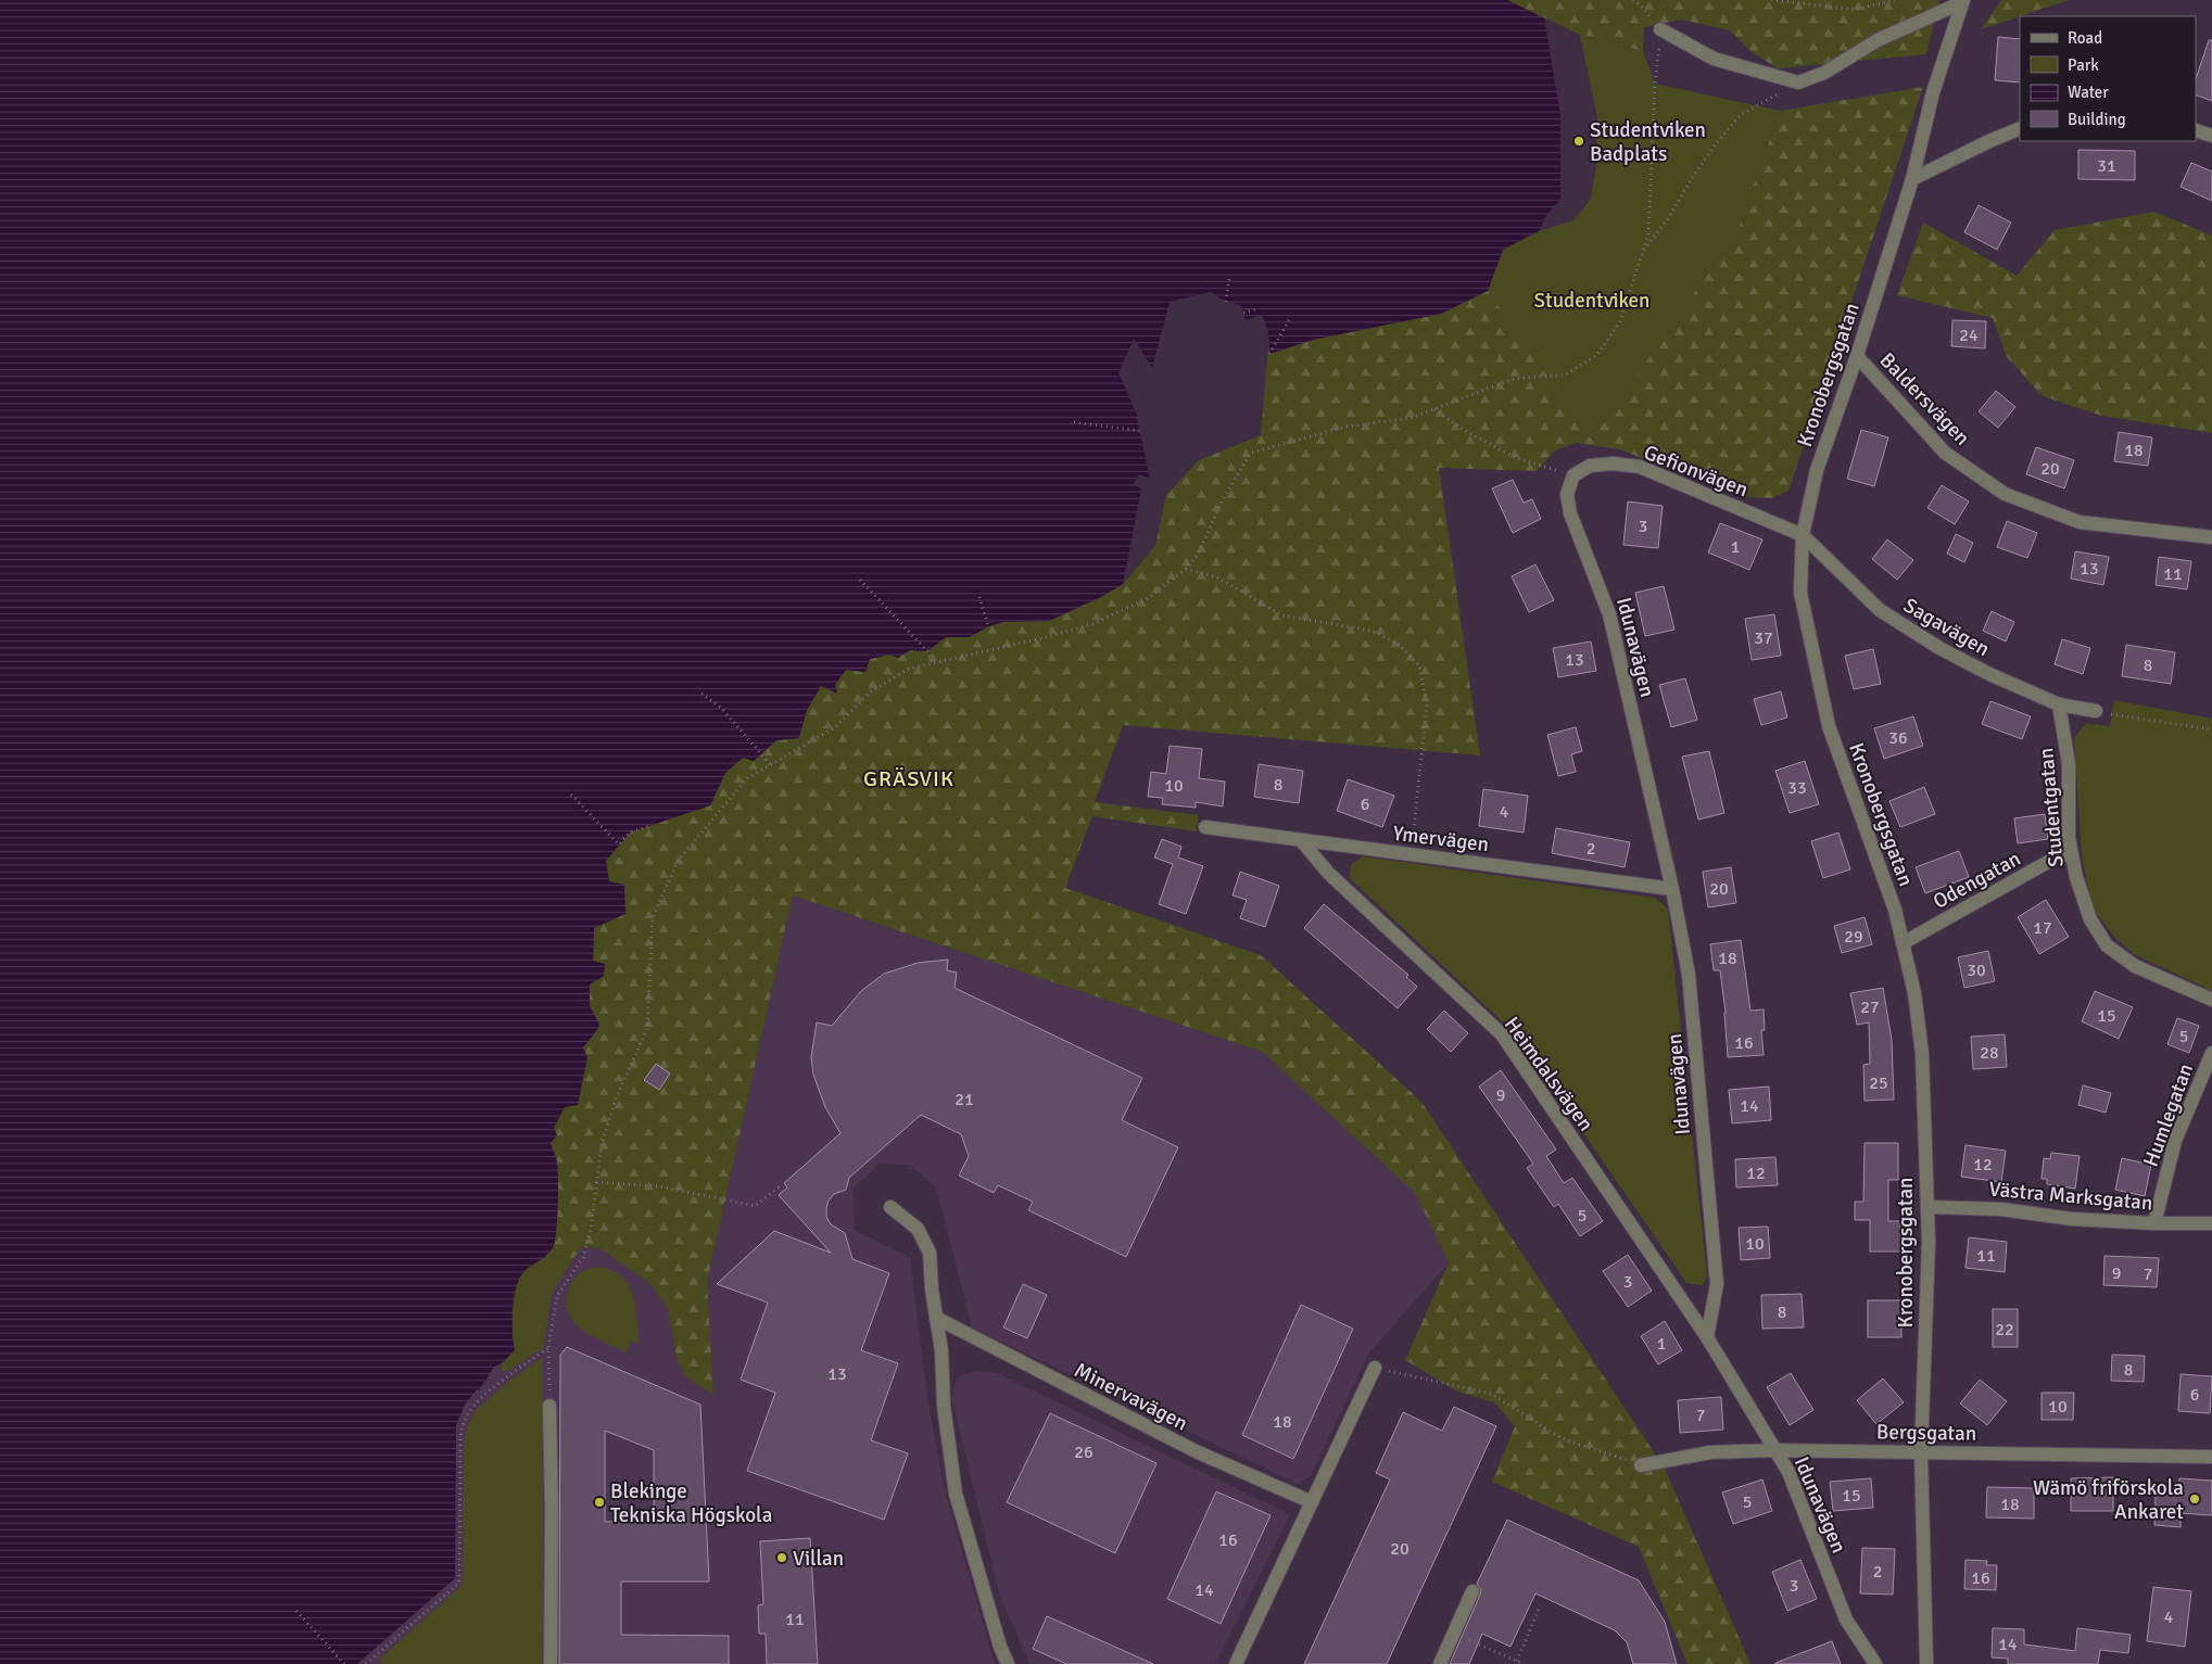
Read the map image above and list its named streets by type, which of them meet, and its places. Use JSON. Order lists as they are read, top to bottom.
{
  "streets": {
    "street": [
      "Kronobergsgatan",
      "Baldersvägen",
      "Gefionvägen",
      "Sagavägen",
      "Idunavägen",
      "Studentgatan",
      "Ymervägen",
      "Odengatan",
      "Heimdalsvägen",
      "Humlegatan",
      "Västra Marksgatan",
      "Minervavägen",
      "Bergsgatan"
    ]
  },
  "crossings": [
    ["Kronobergsgatan", "Baldersvägen"],
    ["Kronobergsgatan", "Gefionvägen"],
    ["Kronobergsgatan", "Sagavägen"],
    ["Kronobergsgatan", "Odengatan"],
    ["Kronobergsgatan", "Västra Marksgatan"],
    ["Kronobergsgatan", "Bergsgatan"],
    ["Gefionvägen", "Sagavägen"],
    ["Gefionvägen", "Idunavägen"],
    ["Sagavägen", "Studentgatan"],
    ["Idunavägen", "Ymervägen"],
    ["Idunavägen", "Heimdalsvägen"],
    ["Idunavägen", "Bergsgatan"],
    ["Studentgatan", "Odengatan"],
    ["Ymervägen", "Heimdalsvägen"],
    ["Humlegatan", "Västra Marksgatan"]
  ],
  "districts": ["GRÄSVIK"],
  "parks": ["Studentviken"],
  "places": [
    "Studentviken Badplats",
    "Wämö friförskola Ankaret",
    "Blekinge Tekniska Högskola",
    "Villan"
  ],
  "house_numbers": [
    "31",
    "24",
    "18",
    "20",
    "3",
    "1",
    "13",
    "11",
    "37",
    "13",
    "8",
    "36",
    "8",
    "10",
    "33",
    "6",
    "4",
    "2",
    "20",
    "17",
    "29",
    "18",
    "30",
    "27",
    "15",
    "5",
    "16",
    "28",
    "25",
    "9",
    "21",
    "14",
    "12",
    "12",
    "5",
    "10",
    "11",
    "9",
    "7",
    "3",
    "8",
    "22",
    "1",
    "8",
    "13",
    "6",
    "10",
    "7",
    "18",
    "26",
    "15",
    "5",
    "18",
    "16",
    "20",
    "2",
    "16",
    "3",
    "14",
    "4",
    "11",
    "14"
  ],
  "legend": [
    "Road",
    "Park",
    "Water",
    "Building"
  ]
}
